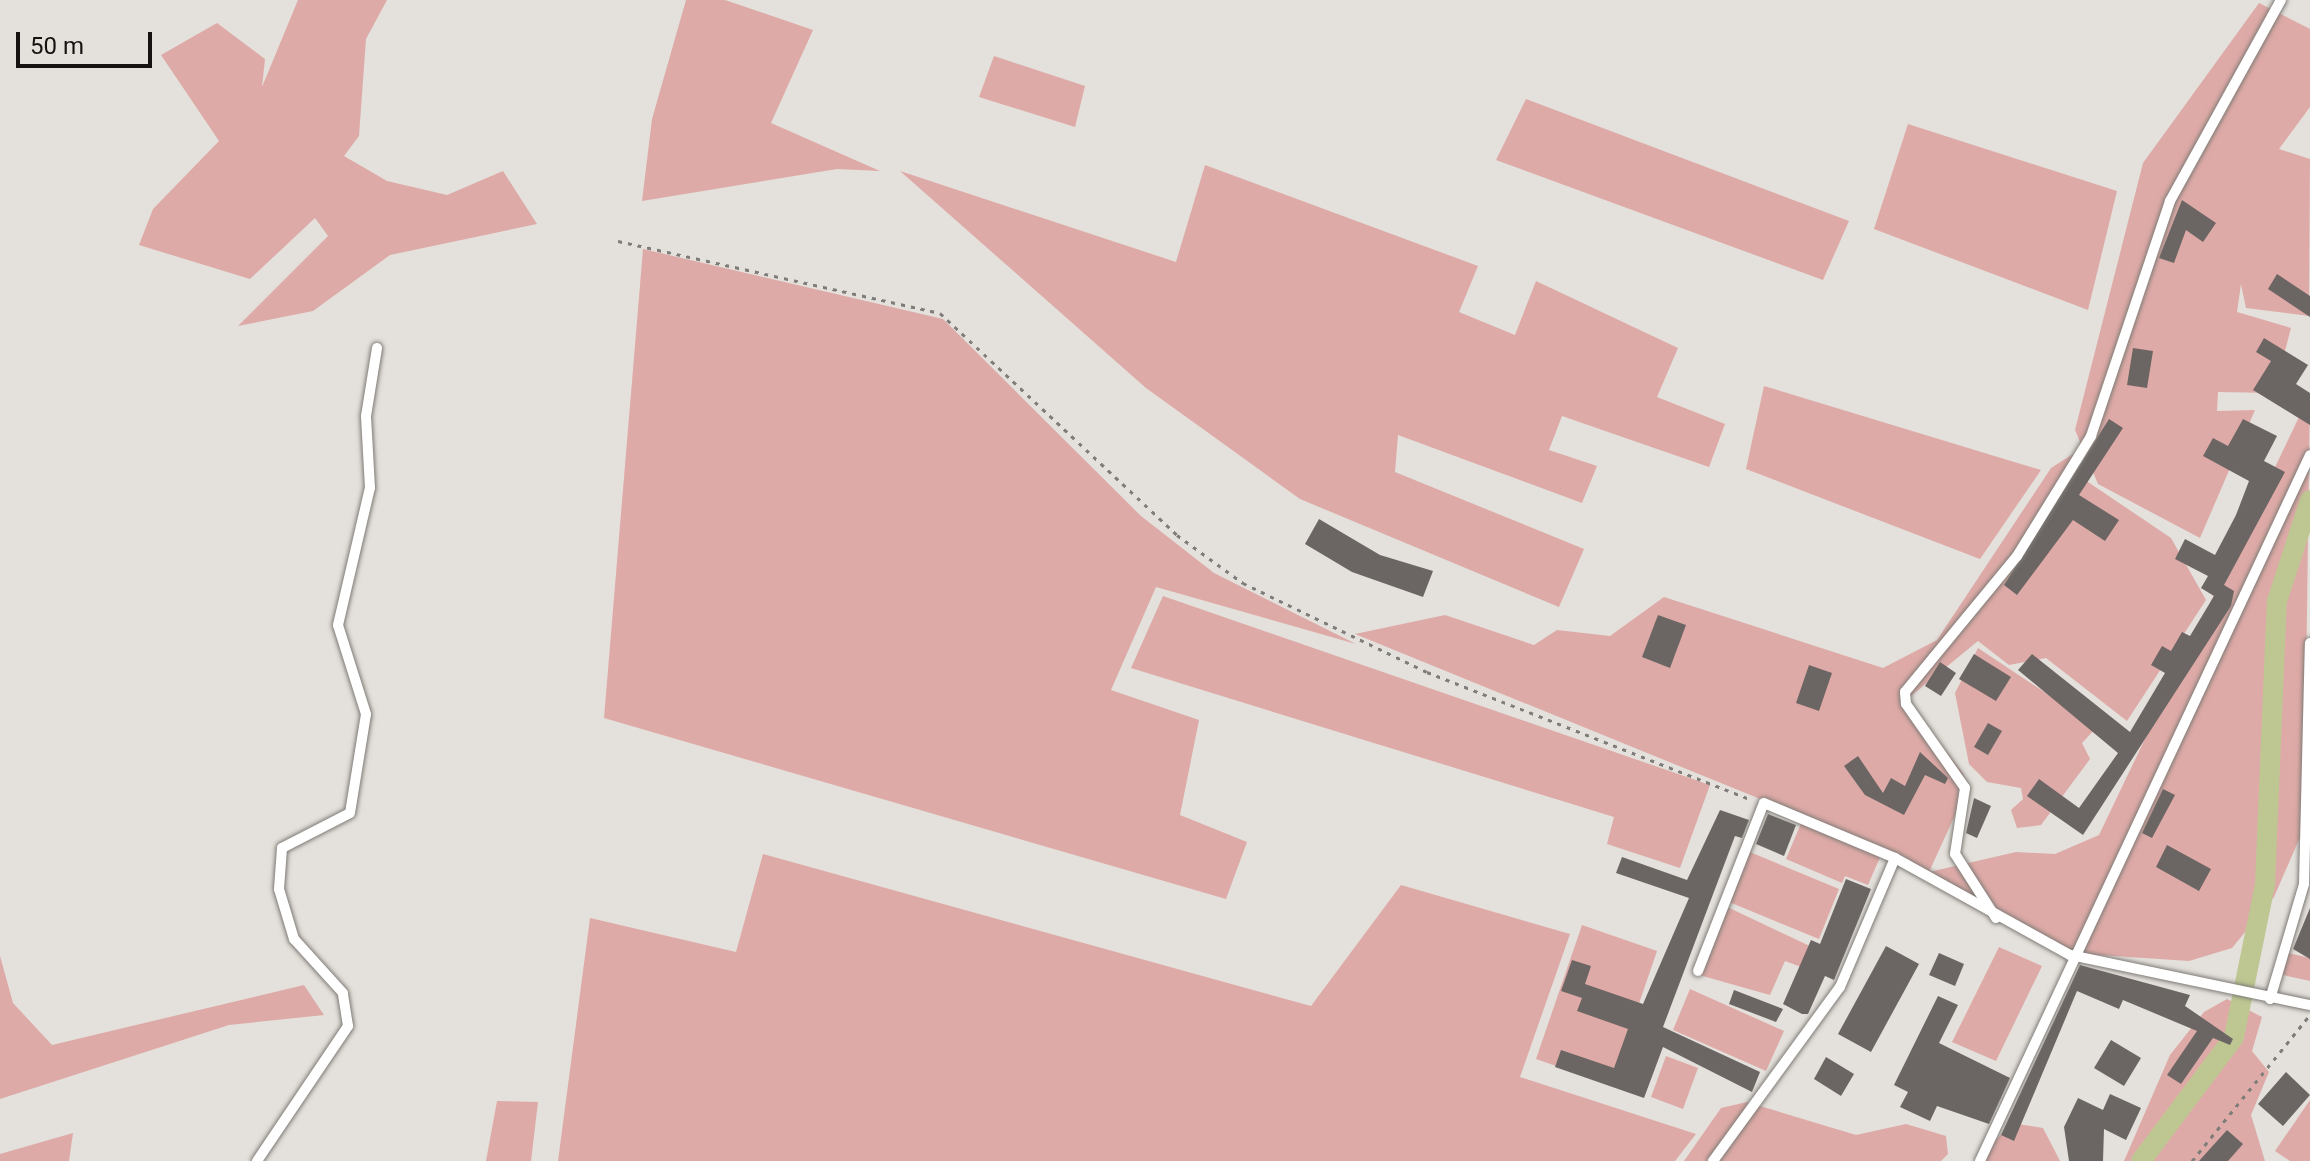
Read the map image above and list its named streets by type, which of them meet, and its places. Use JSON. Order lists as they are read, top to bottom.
{
  "scale_bar": "50 m"
}
